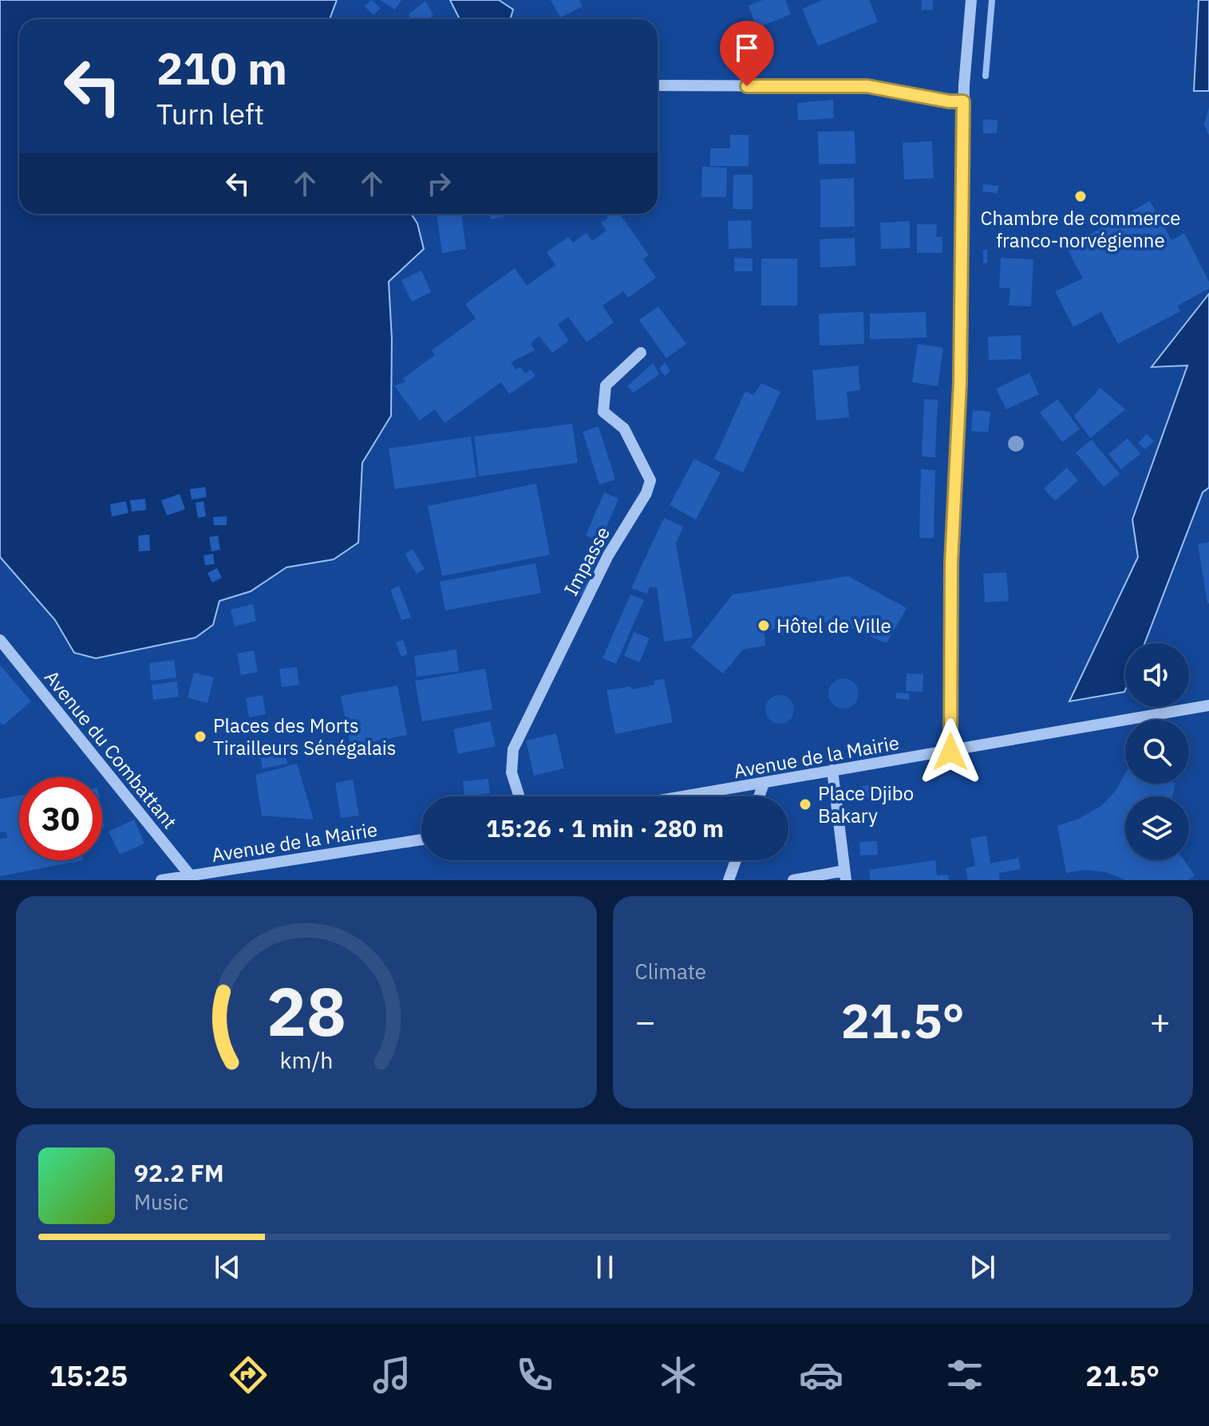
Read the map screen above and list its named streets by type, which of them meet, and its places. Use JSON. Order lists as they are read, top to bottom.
{
  "streets": {
    "street": ["Impasse", "Avenue du Combattant", "Avenue de la Mairie"]
  },
  "crossings": [
    ["Avenue du Combattant", "Avenue de la Mairie"]
  ],
  "places": [
    "Chambre de commerce franco-norvégienne",
    "Hôtel de Ville",
    "Places des Morts Tirailleurs Sénégalais",
    "Place Djibo Bakary"
  ],
  "page": {
    "turn": ["210 m", "Turn left"],
    "limit": "30",
    "trip": "15:26 · 1 min · 280 m",
    "tile": "Climate",
    "heat": ["−", "21.5°", "+"],
    "song": ["92.2 FM", "Music"],
    "tabs": ["15:25", "21.5°"],
    "gauge": ["28", "km/h"]
  }
}
